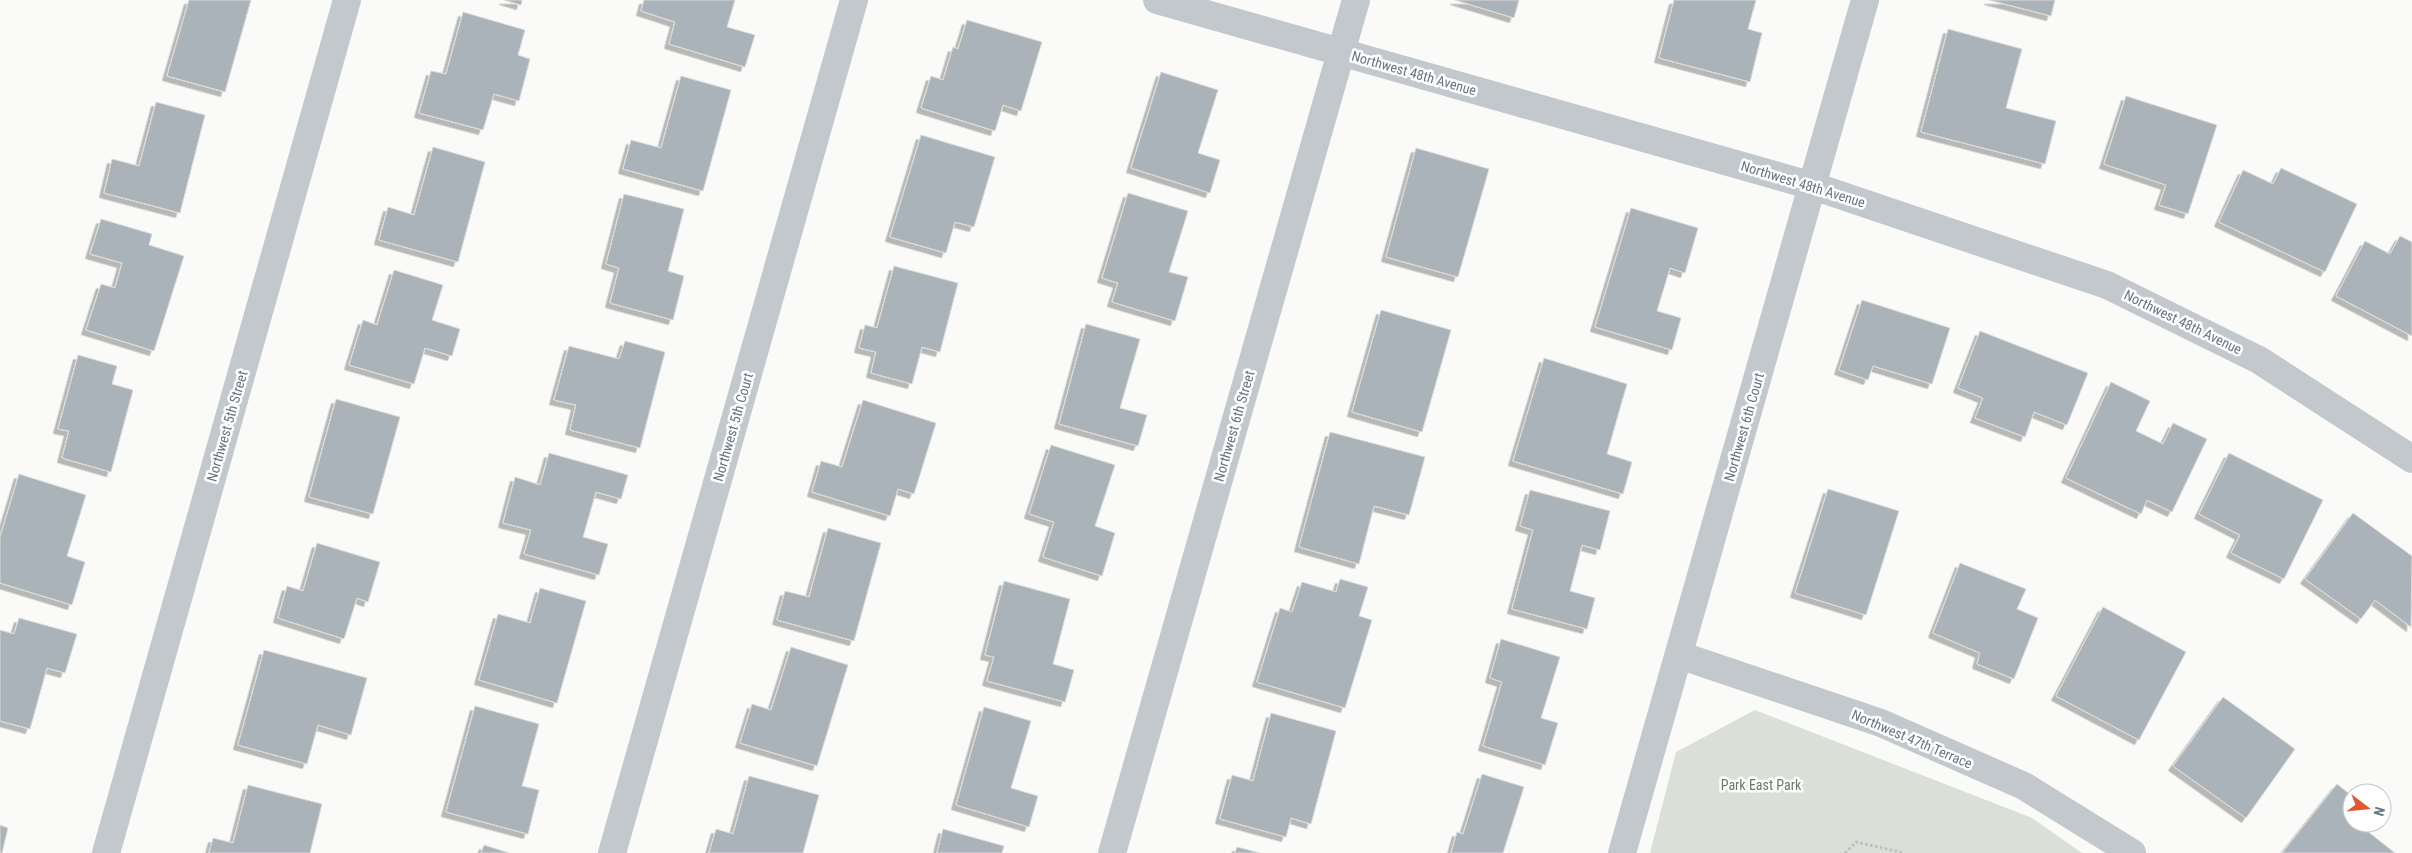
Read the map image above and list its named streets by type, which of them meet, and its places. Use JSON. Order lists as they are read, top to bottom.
{
  "streets": {
    "street": [
      "Northwest 48th Avenue",
      "Northwest 5th Street",
      "Northwest 6th Street",
      "Northwest 5th Court",
      "Northwest 6th Court",
      "Northwest 47th Terrace"
    ]
  },
  "crossings": [
    ["Northwest 48th Avenue", "Northwest 6th Street"],
    ["Northwest 48th Avenue", "Northwest 6th Court"],
    ["Northwest 6th Court", "Northwest 47th Terrace"]
  ],
  "parks": ["Park East Park"],
  "north": "right"
}
